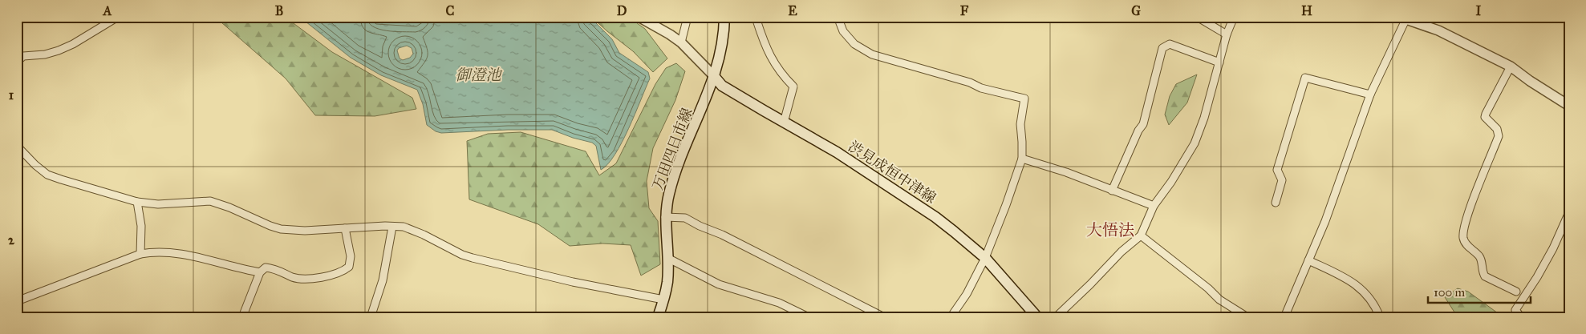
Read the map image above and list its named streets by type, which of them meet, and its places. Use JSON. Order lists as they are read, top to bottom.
{
  "streets": {
    "main road": ["万田四日市線", "渋見成恒中津線"]
  },
  "crossings": [
    ["万田四日市線", "渋見成恒中津線"]
  ],
  "districts": ["大悟法"],
  "water": ["御澄池"],
  "scale_bar": "100 m",
  "grid": {
    "columns": [
      "A",
      "B",
      "C",
      "D",
      "E",
      "F",
      "G",
      "H",
      "I"
    ],
    "rows": ["1", "2"]
  }
}
